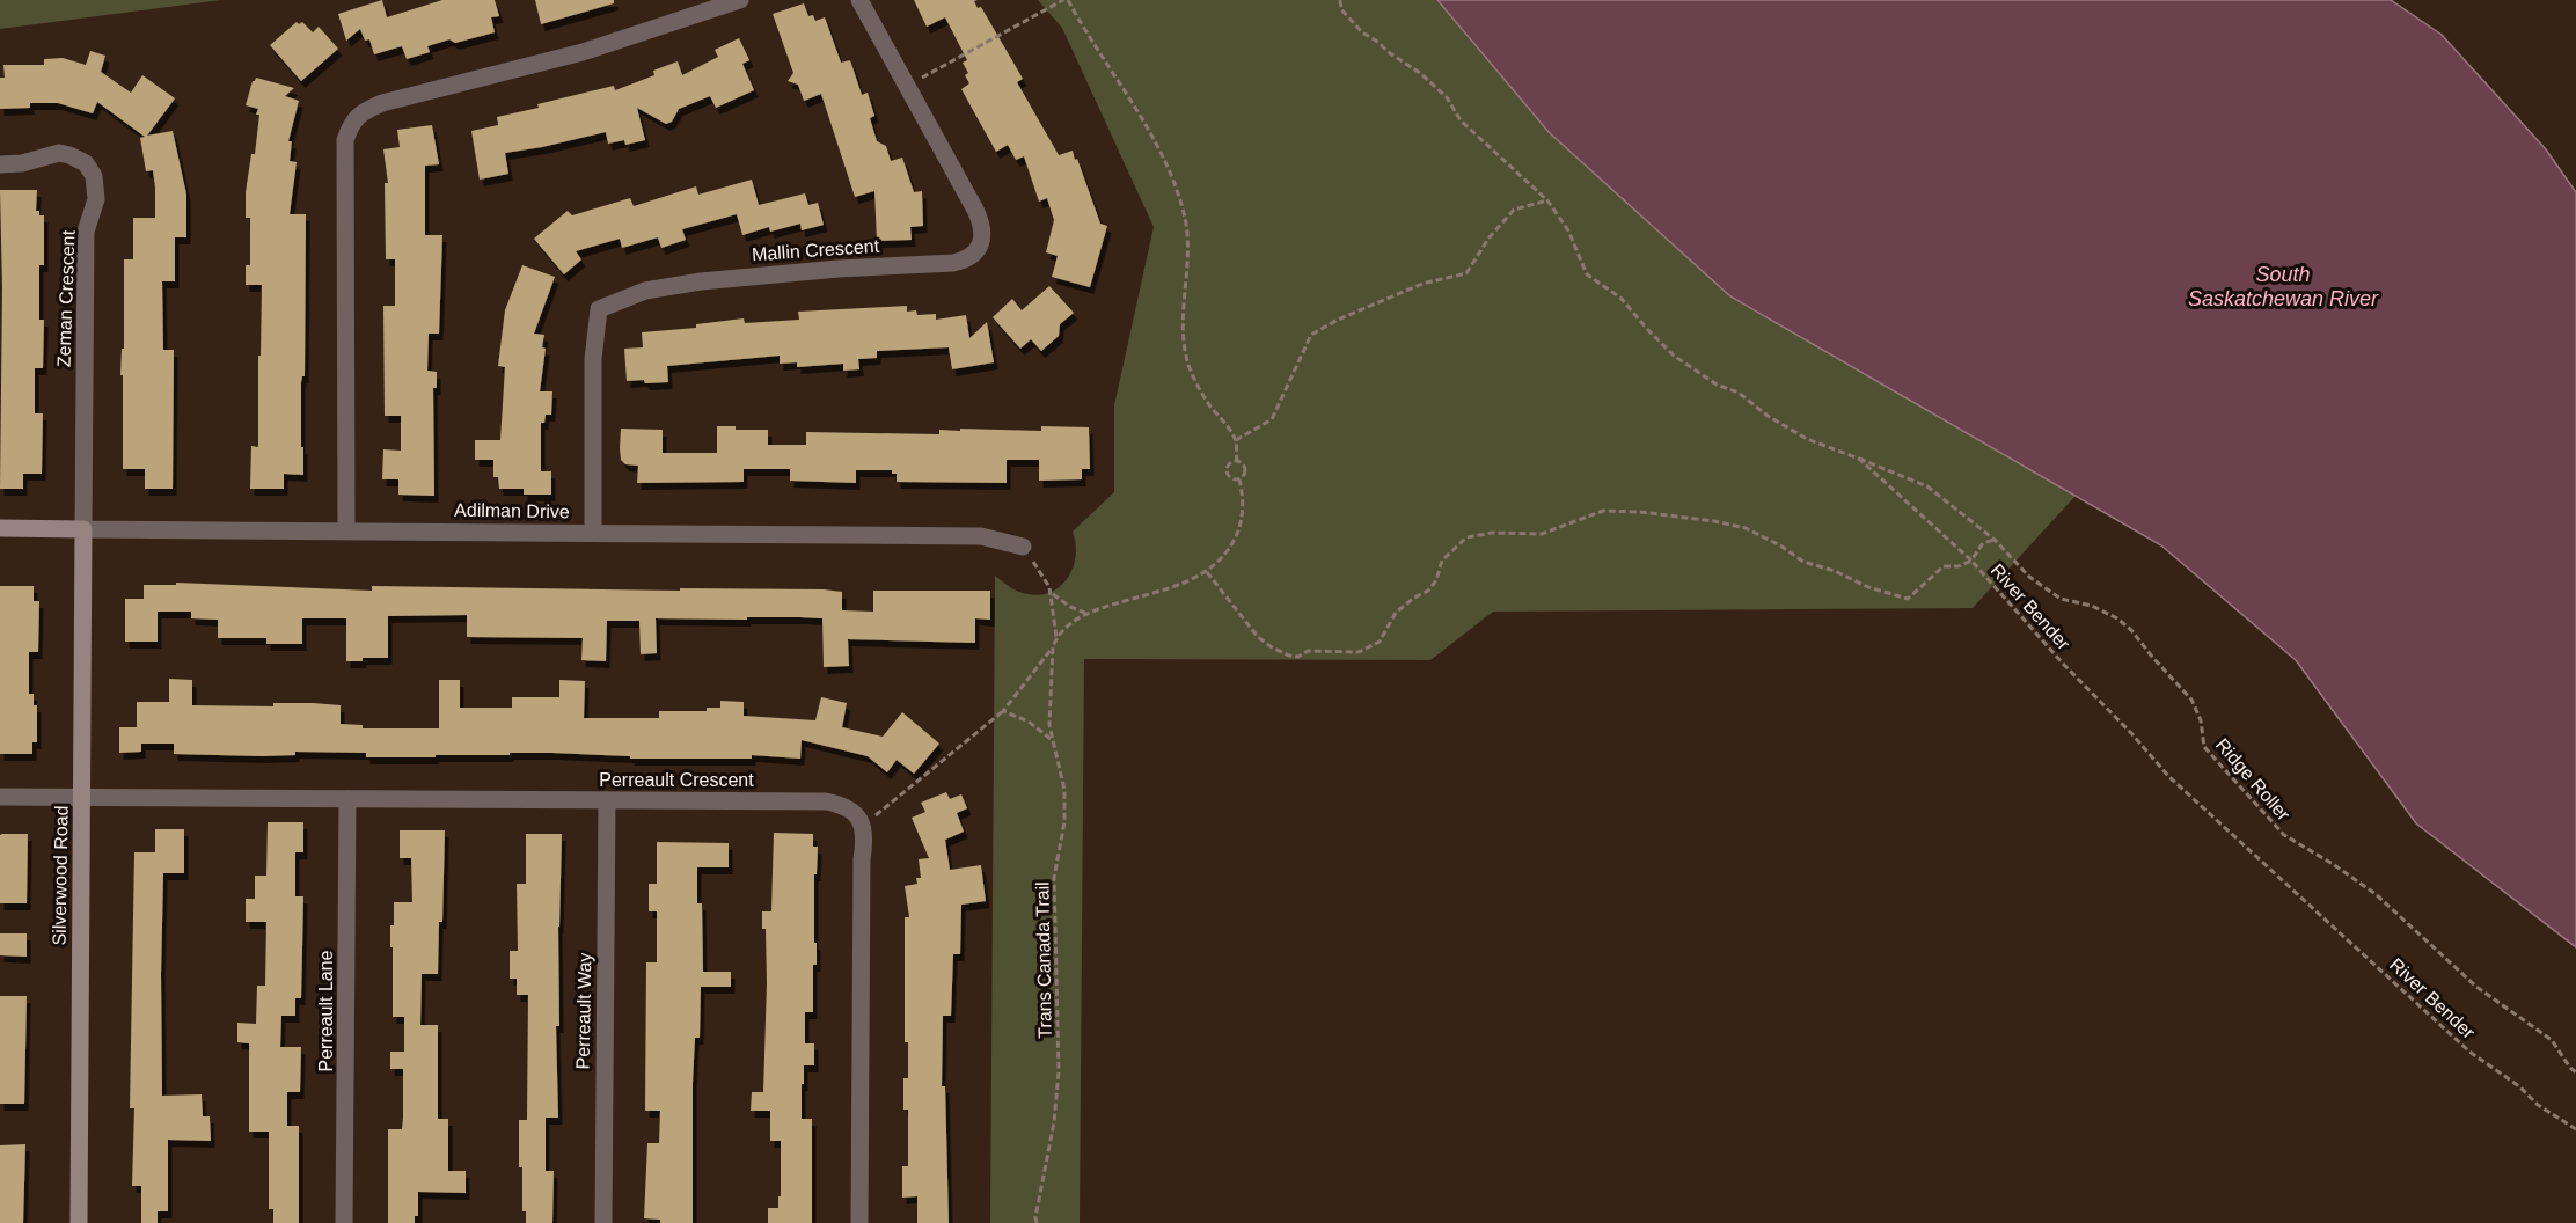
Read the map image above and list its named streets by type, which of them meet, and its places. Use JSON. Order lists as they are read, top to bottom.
{
  "streets": {
    "street": [
      "Mallin Crescent",
      "Zeman Crescent",
      "Adilman Drive",
      "Perreault Crescent",
      "Silverwood Road",
      "Perreault Lane",
      "Perreault Way"
    ],
    "path": ["River Bender", "Ridge Roller", "Trans Canada Trail"]
  },
  "crossings": [
    ["Mallin Crescent", "Adilman Drive"],
    ["Zeman Crescent", "Adilman Drive"],
    ["Zeman Crescent", "Silverwood Road"],
    ["Adilman Drive", "Silverwood Road"],
    ["Perreault Crescent", "Silverwood Road"],
    ["Perreault Crescent", "Perreault Lane"],
    ["Perreault Crescent", "Perreault Way"]
  ],
  "water": ["South Saskatchewan River"]
}
